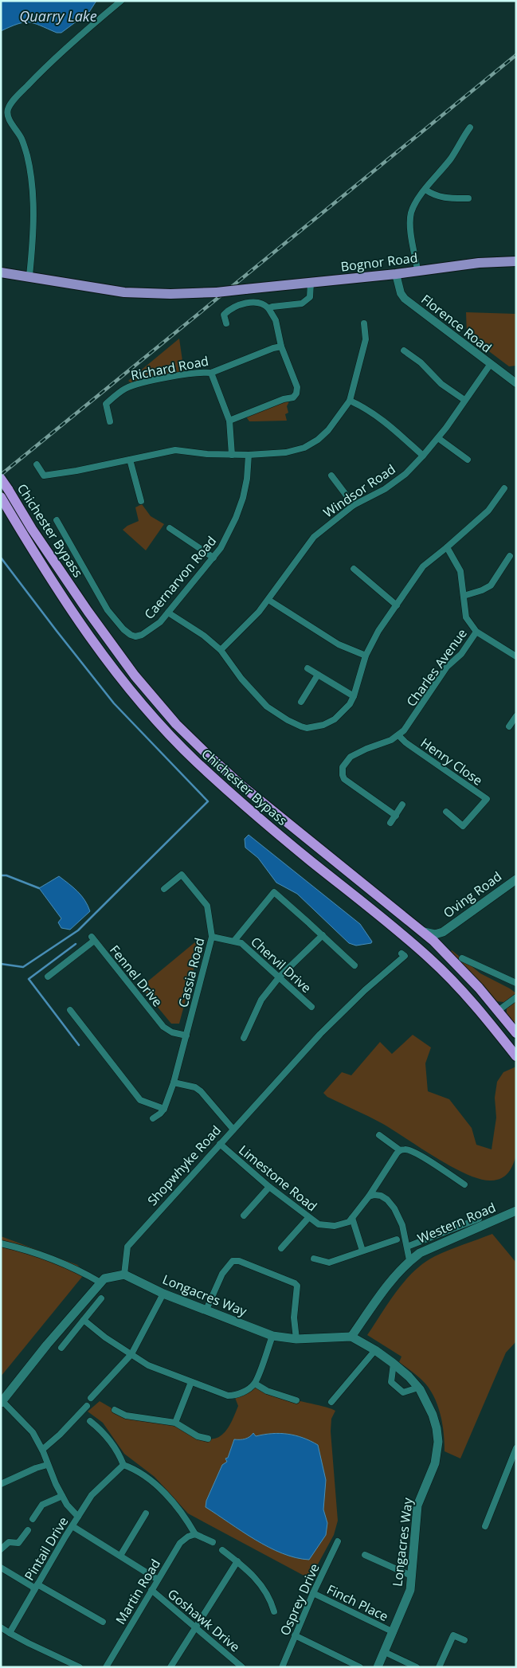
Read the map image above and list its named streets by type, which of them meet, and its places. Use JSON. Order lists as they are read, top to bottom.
{
  "streets": {
    "highway": ["Chichester Bypass"],
    "main road": [
      "Bognor Road",
      "Oving Road",
      "Western Road",
      "Longacres Way"
    ],
    "street": [
      "Florence Road",
      "Richard Road",
      "Windsor Road",
      "Caernarvon Road",
      "Charles Avenue",
      "Henry Close",
      "Chervil Drive",
      "Cassia Road",
      "Fennel Drive",
      "Shopwhyke Road",
      "Limestone Road",
      "Pintail Drive",
      "Martin Road",
      "Osprey Drive",
      "Finch Place",
      "Goshawk Drive"
    ]
  },
  "crossings": [
    ["Bognor Road", "Florence Road"],
    ["Florence Road", "Windsor Road"],
    ["Chichester Bypass", "Oving Road"],
    ["Charles Avenue", "Henry Close"],
    ["Chervil Drive", "Cassia Road"],
    ["Cassia Road", "Fennel Drive"],
    ["Shopwhyke Road", "Limestone Road"],
    ["Shopwhyke Road", "Longacres Way"],
    ["Western Road", "Longacres Way"],
    ["Longacres Way", "Finch Place"],
    ["Martin Road", "Goshawk Drive"],
    ["Osprey Drive", "Finch Place"]
  ],
  "water": ["Quarry Lake"]
}
